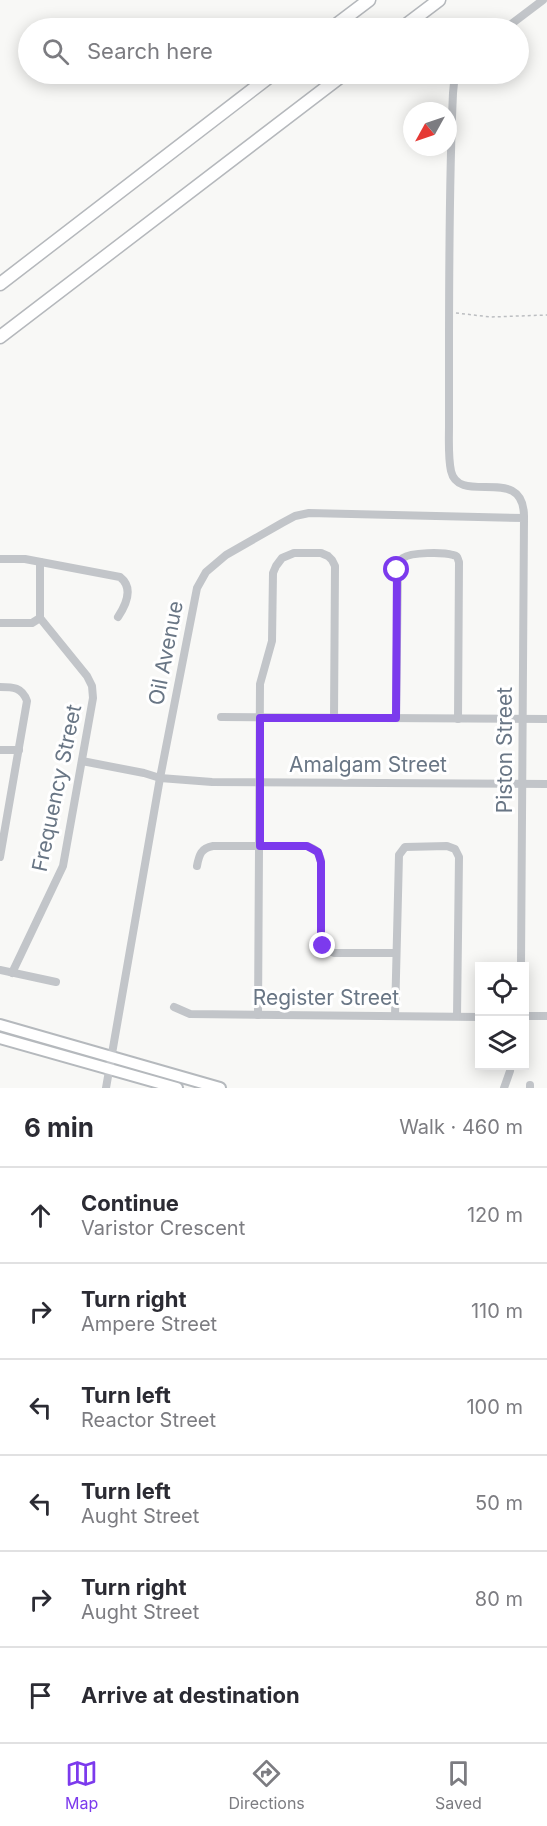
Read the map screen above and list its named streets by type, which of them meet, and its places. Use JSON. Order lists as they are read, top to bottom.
{
  "streets": {
    "street": [
      "Oil Avenue",
      "Piston Street",
      "Amalgam Street",
      "Frequency Street",
      "Register Street"
    ]
  },
  "crossings": [
    ["Oil Avenue", "Piston Street"],
    ["Oil Avenue", "Amalgam Street"],
    ["Piston Street", "Amalgam Street"],
    ["Amalgam Street", "Frequency Street"]
  ],
  "north": "bottom left",
  "page": {
    "search": "Search here",
    "heading": ["6 min", "Walk · 460 m"],
    "list": [
      ["Continue", "Varistor Crescent", "120 m"],
      ["Turn right", "Ampere Street", "110 m"],
      ["Turn left", "Reactor Street", "100 m"],
      ["Turn left", "Aught Street", "50 m"],
      ["Turn right", "Aught Street", "80 m"],
      "Arrive at destination"
    ],
    "nav": ["Map", "Directions", "Saved"]
  }
}
